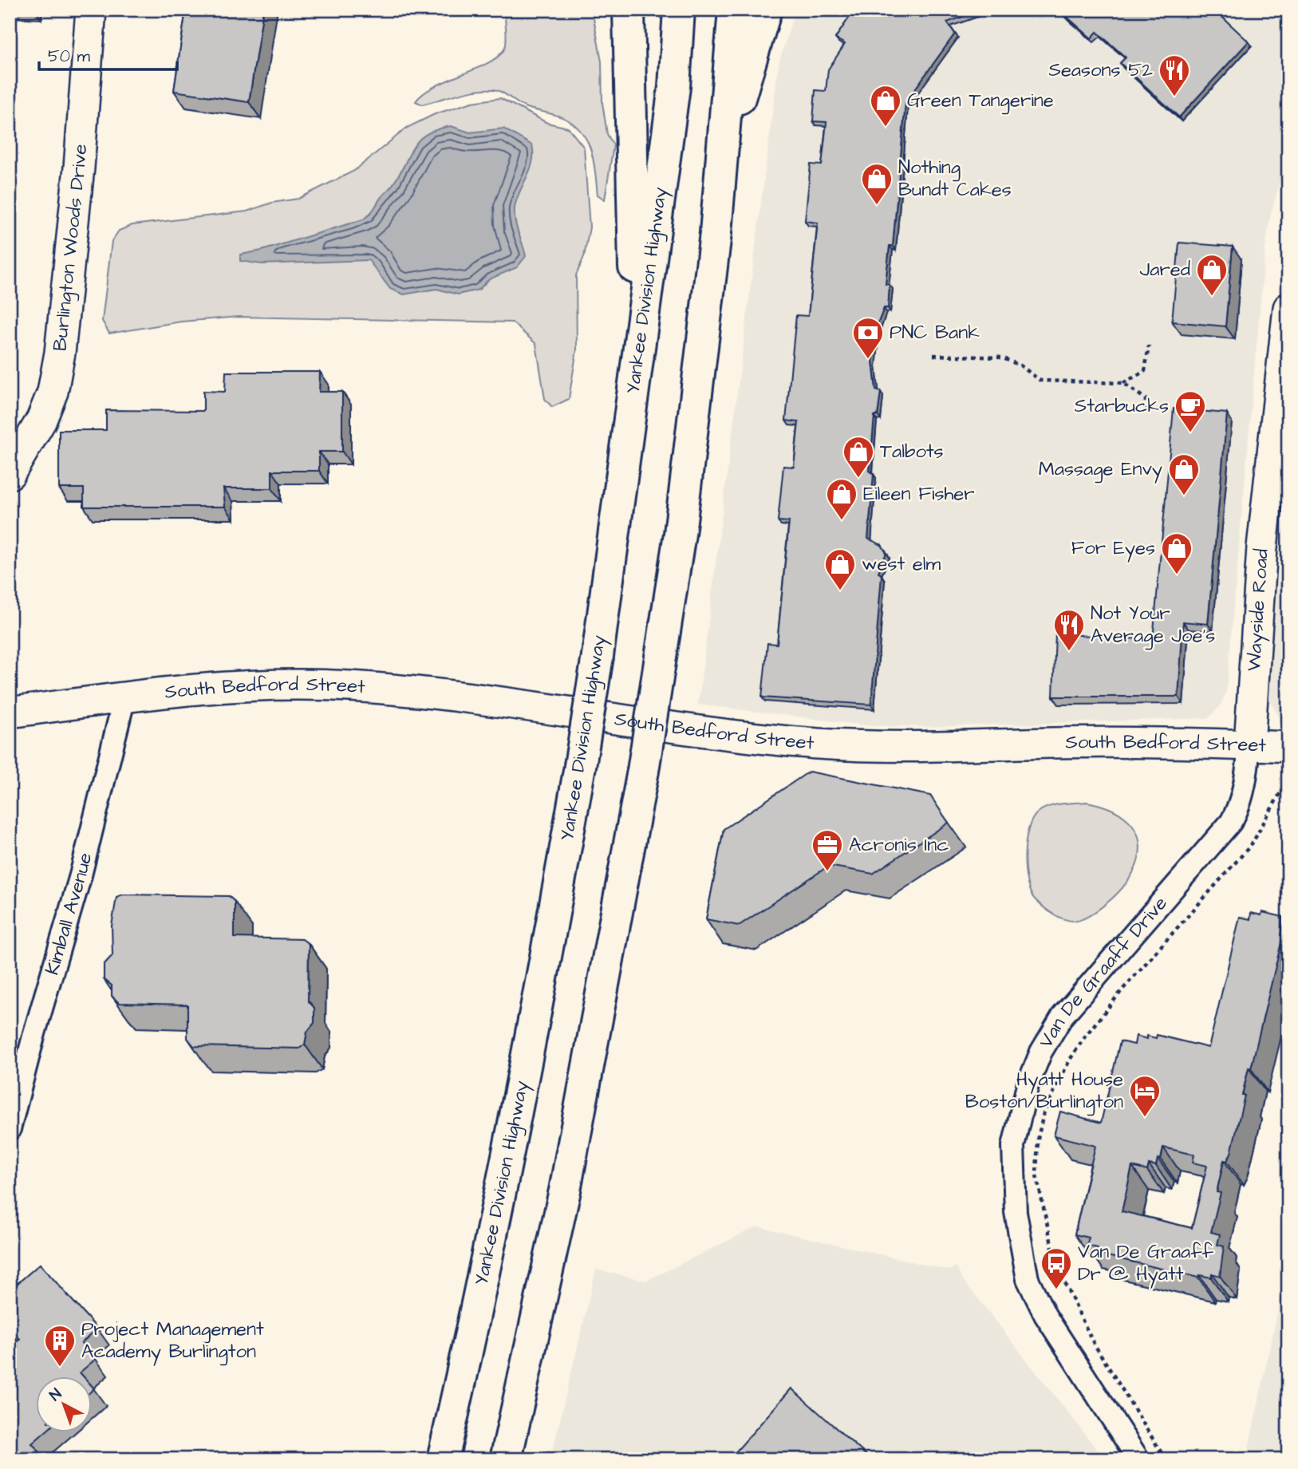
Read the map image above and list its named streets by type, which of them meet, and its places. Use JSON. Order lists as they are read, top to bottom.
{
  "streets": {
    "highway": ["Yankee Division Highway"],
    "main road": ["Burlington Woods Drive", "Wayside Road", "South Bedford Street"],
    "street": ["Kimball Avenue", "Van De Graaff Drive"]
  },
  "crossings": [
    ["Wayside Road", "South Bedford Street"],
    ["Wayside Road", "Van De Graaff Drive"],
    ["South Bedford Street", "Kimball Avenue"],
    ["South Bedford Street", "Van De Graaff Drive"]
  ],
  "places": {
    "restaurant": ["Seasons 52", "Not Your Average Joe's"],
    "shop": [
      "Green Tangerine",
      "Nothing Bundt Cakes",
      "Jared",
      "Talbots",
      "Massage Envy",
      "Eileen Fisher",
      "For Eyes",
      "west elm"
    ],
    "bank": ["PNC Bank"],
    "cafe": ["Starbucks"],
    "office": ["Acronis Inc"],
    "hotel": ["Hyatt House Boston/Burlington"],
    "bus stop": ["Van De Graaff Dr @ Hyatt"],
    "building": ["Project Management Academy Burlington"]
  },
  "scale_bar": "50 m",
  "north": "top left"
}
